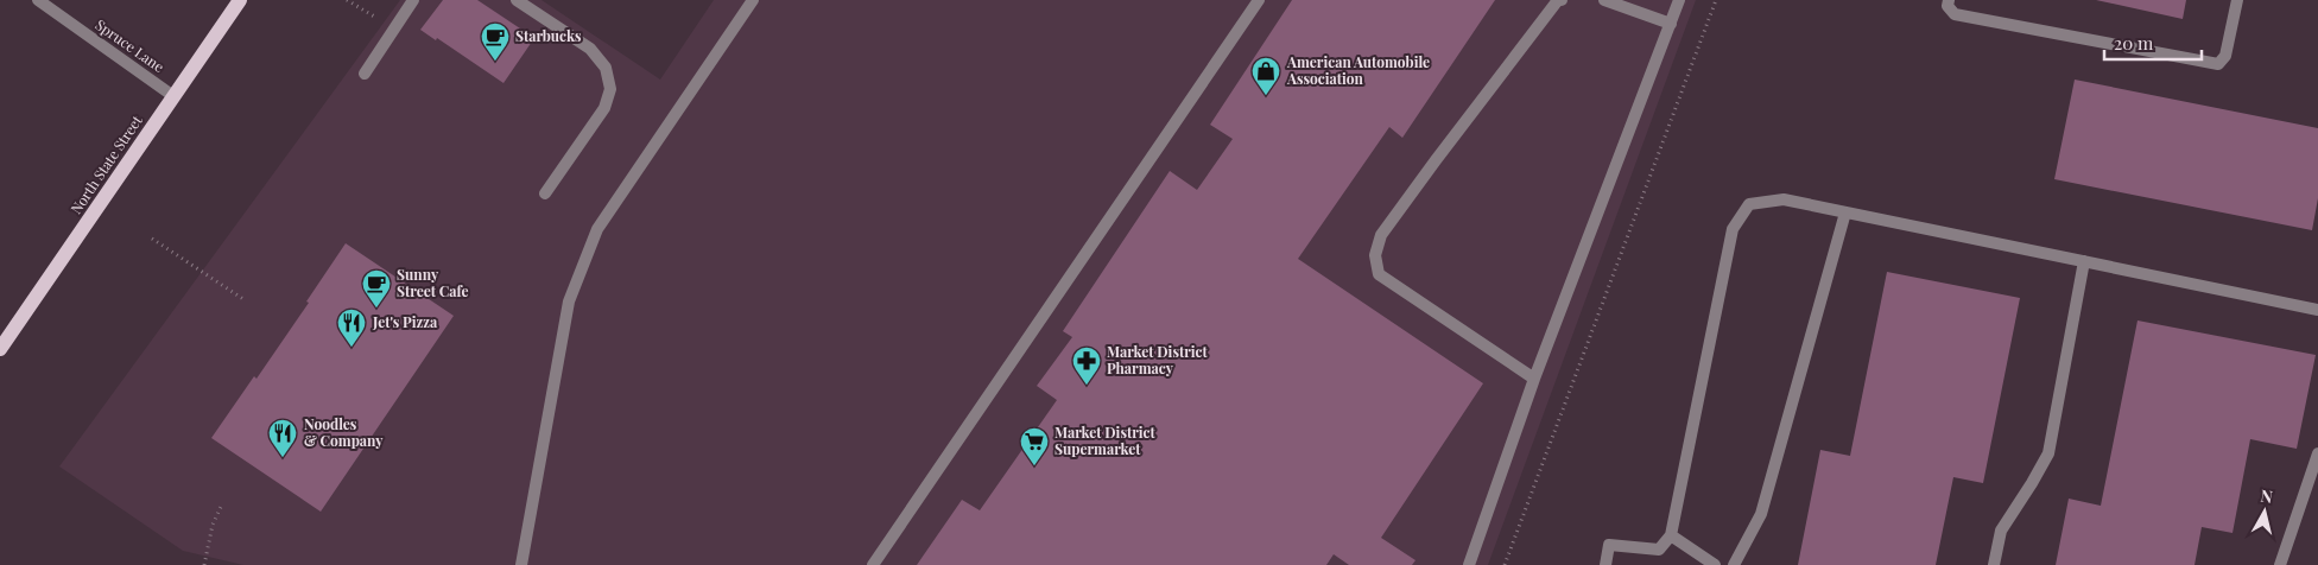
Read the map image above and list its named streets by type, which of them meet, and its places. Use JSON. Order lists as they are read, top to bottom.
{
  "streets": {
    "main road": ["North State Street"],
    "street": ["Spruce Lane"]
  },
  "crossings": [
    ["Spruce Lane", "North State Street"]
  ],
  "places": {
    "cafe": ["Starbucks", "Sunny Street Cafe"],
    "shop": ["American Automobile Association"],
    "restaurant": ["Jet's Pizza", "Noodles & Company"],
    "pharmacy": ["Market District Pharmacy"],
    "supermarket": ["Market District Supermarket"]
  },
  "scale_bar": "20 m",
  "north": "top"
}
